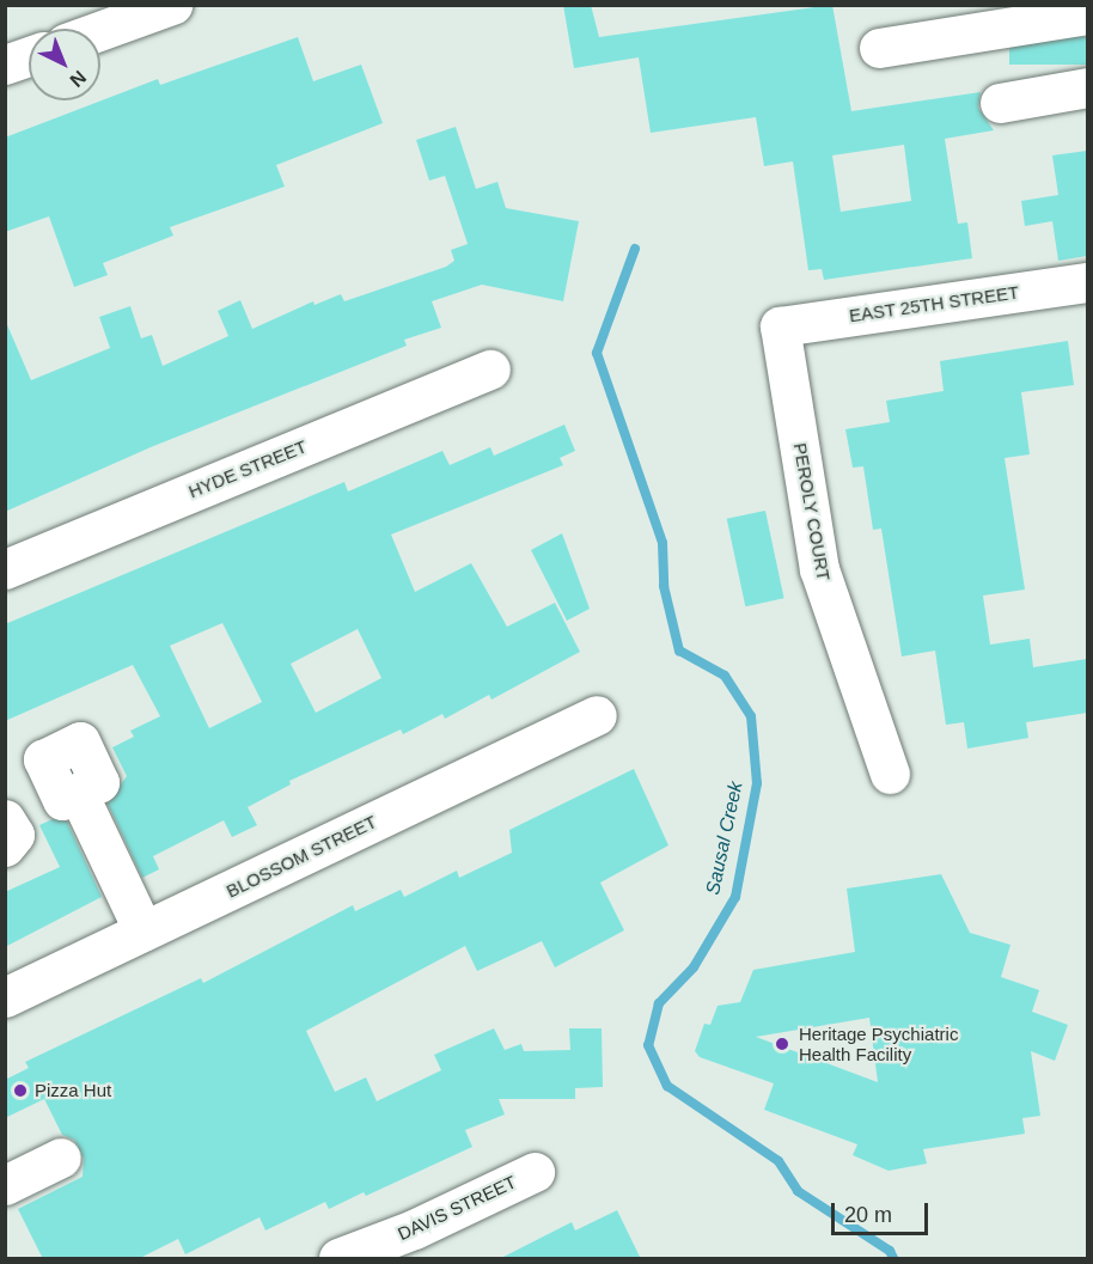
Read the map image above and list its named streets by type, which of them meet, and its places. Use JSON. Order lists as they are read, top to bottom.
{
  "streets": {
    "street": [
      "EAST 25TH STREET",
      "HYDE STREET",
      "PEROLY COURT",
      "BLOSSOM STREET",
      "DAVIS STREET"
    ]
  },
  "crossings": [
    ["EAST 25TH STREET", "PEROLY COURT"]
  ],
  "water": ["Sausal Creek"],
  "places": ["Heritage Psychiatric Health Facility", "Pizza Hut"],
  "scale_bar": "20 m",
  "north": "bottom right"
}
